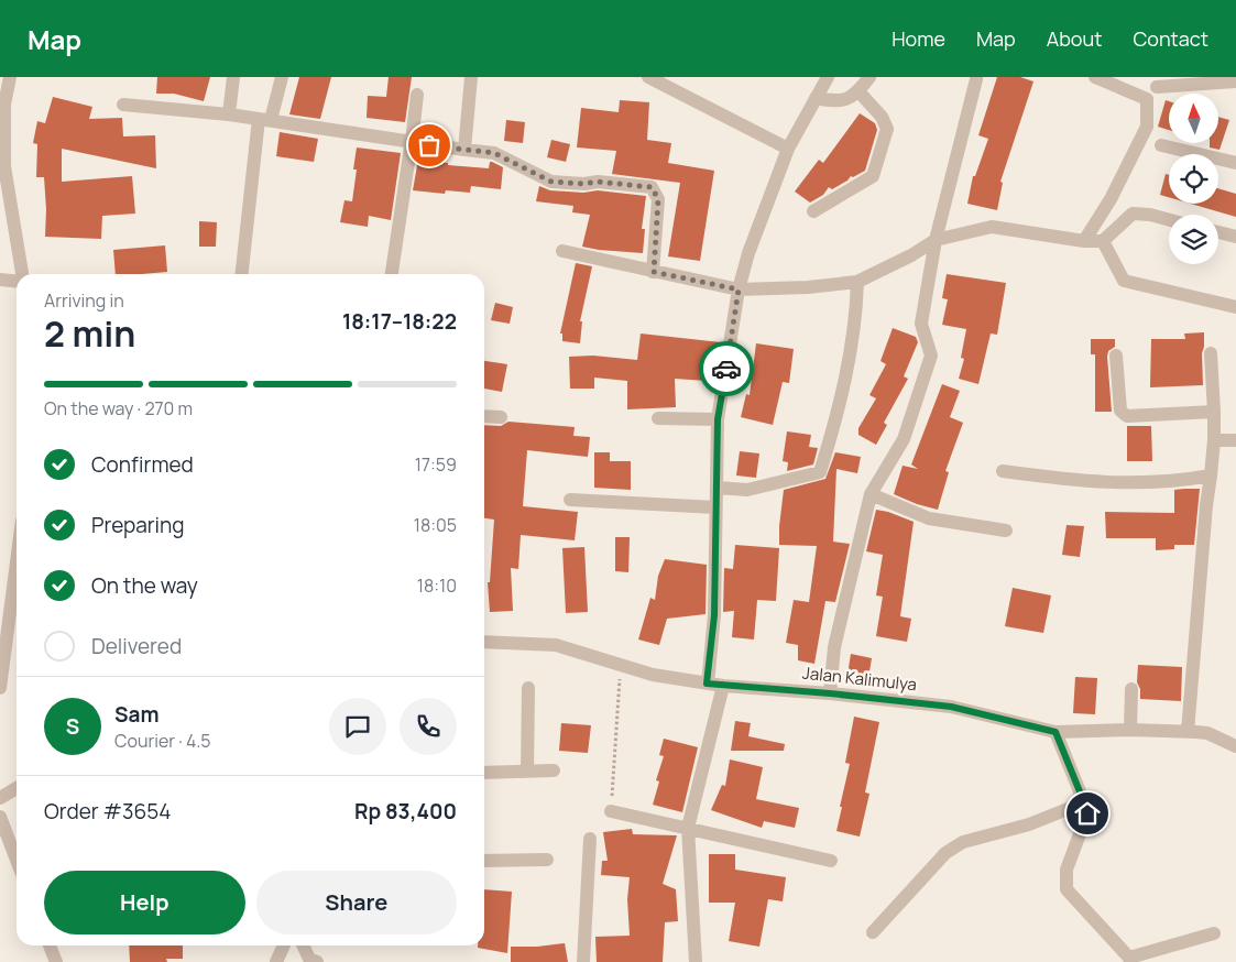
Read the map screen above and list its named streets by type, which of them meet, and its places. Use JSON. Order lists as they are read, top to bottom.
{
  "streets": {
    "street": ["Jalan Kalimulya"]
  },
  "north": "top",
  "page": {
    "header": "Map",
    "nav": [
      "Home",
      "Map",
      "About",
      "Contact"
    ],
    "heading": ["2 min", "Arriving in", "18:17–18:22"],
    "panel": [
      "Sam",
      "Courier · 4.5",
      "Order #3654",
      "Rp 83,400"
    ],
    "bar": "On the way · 270 m",
    "list": [
      ["Confirmed", "17:59"],
      ["Preparing", "18:05"],
      ["On the way", "18:10"],
      "Delivered"
    ],
    "round": "S",
    "buttons": ["Help", "Share"]
  }
}
